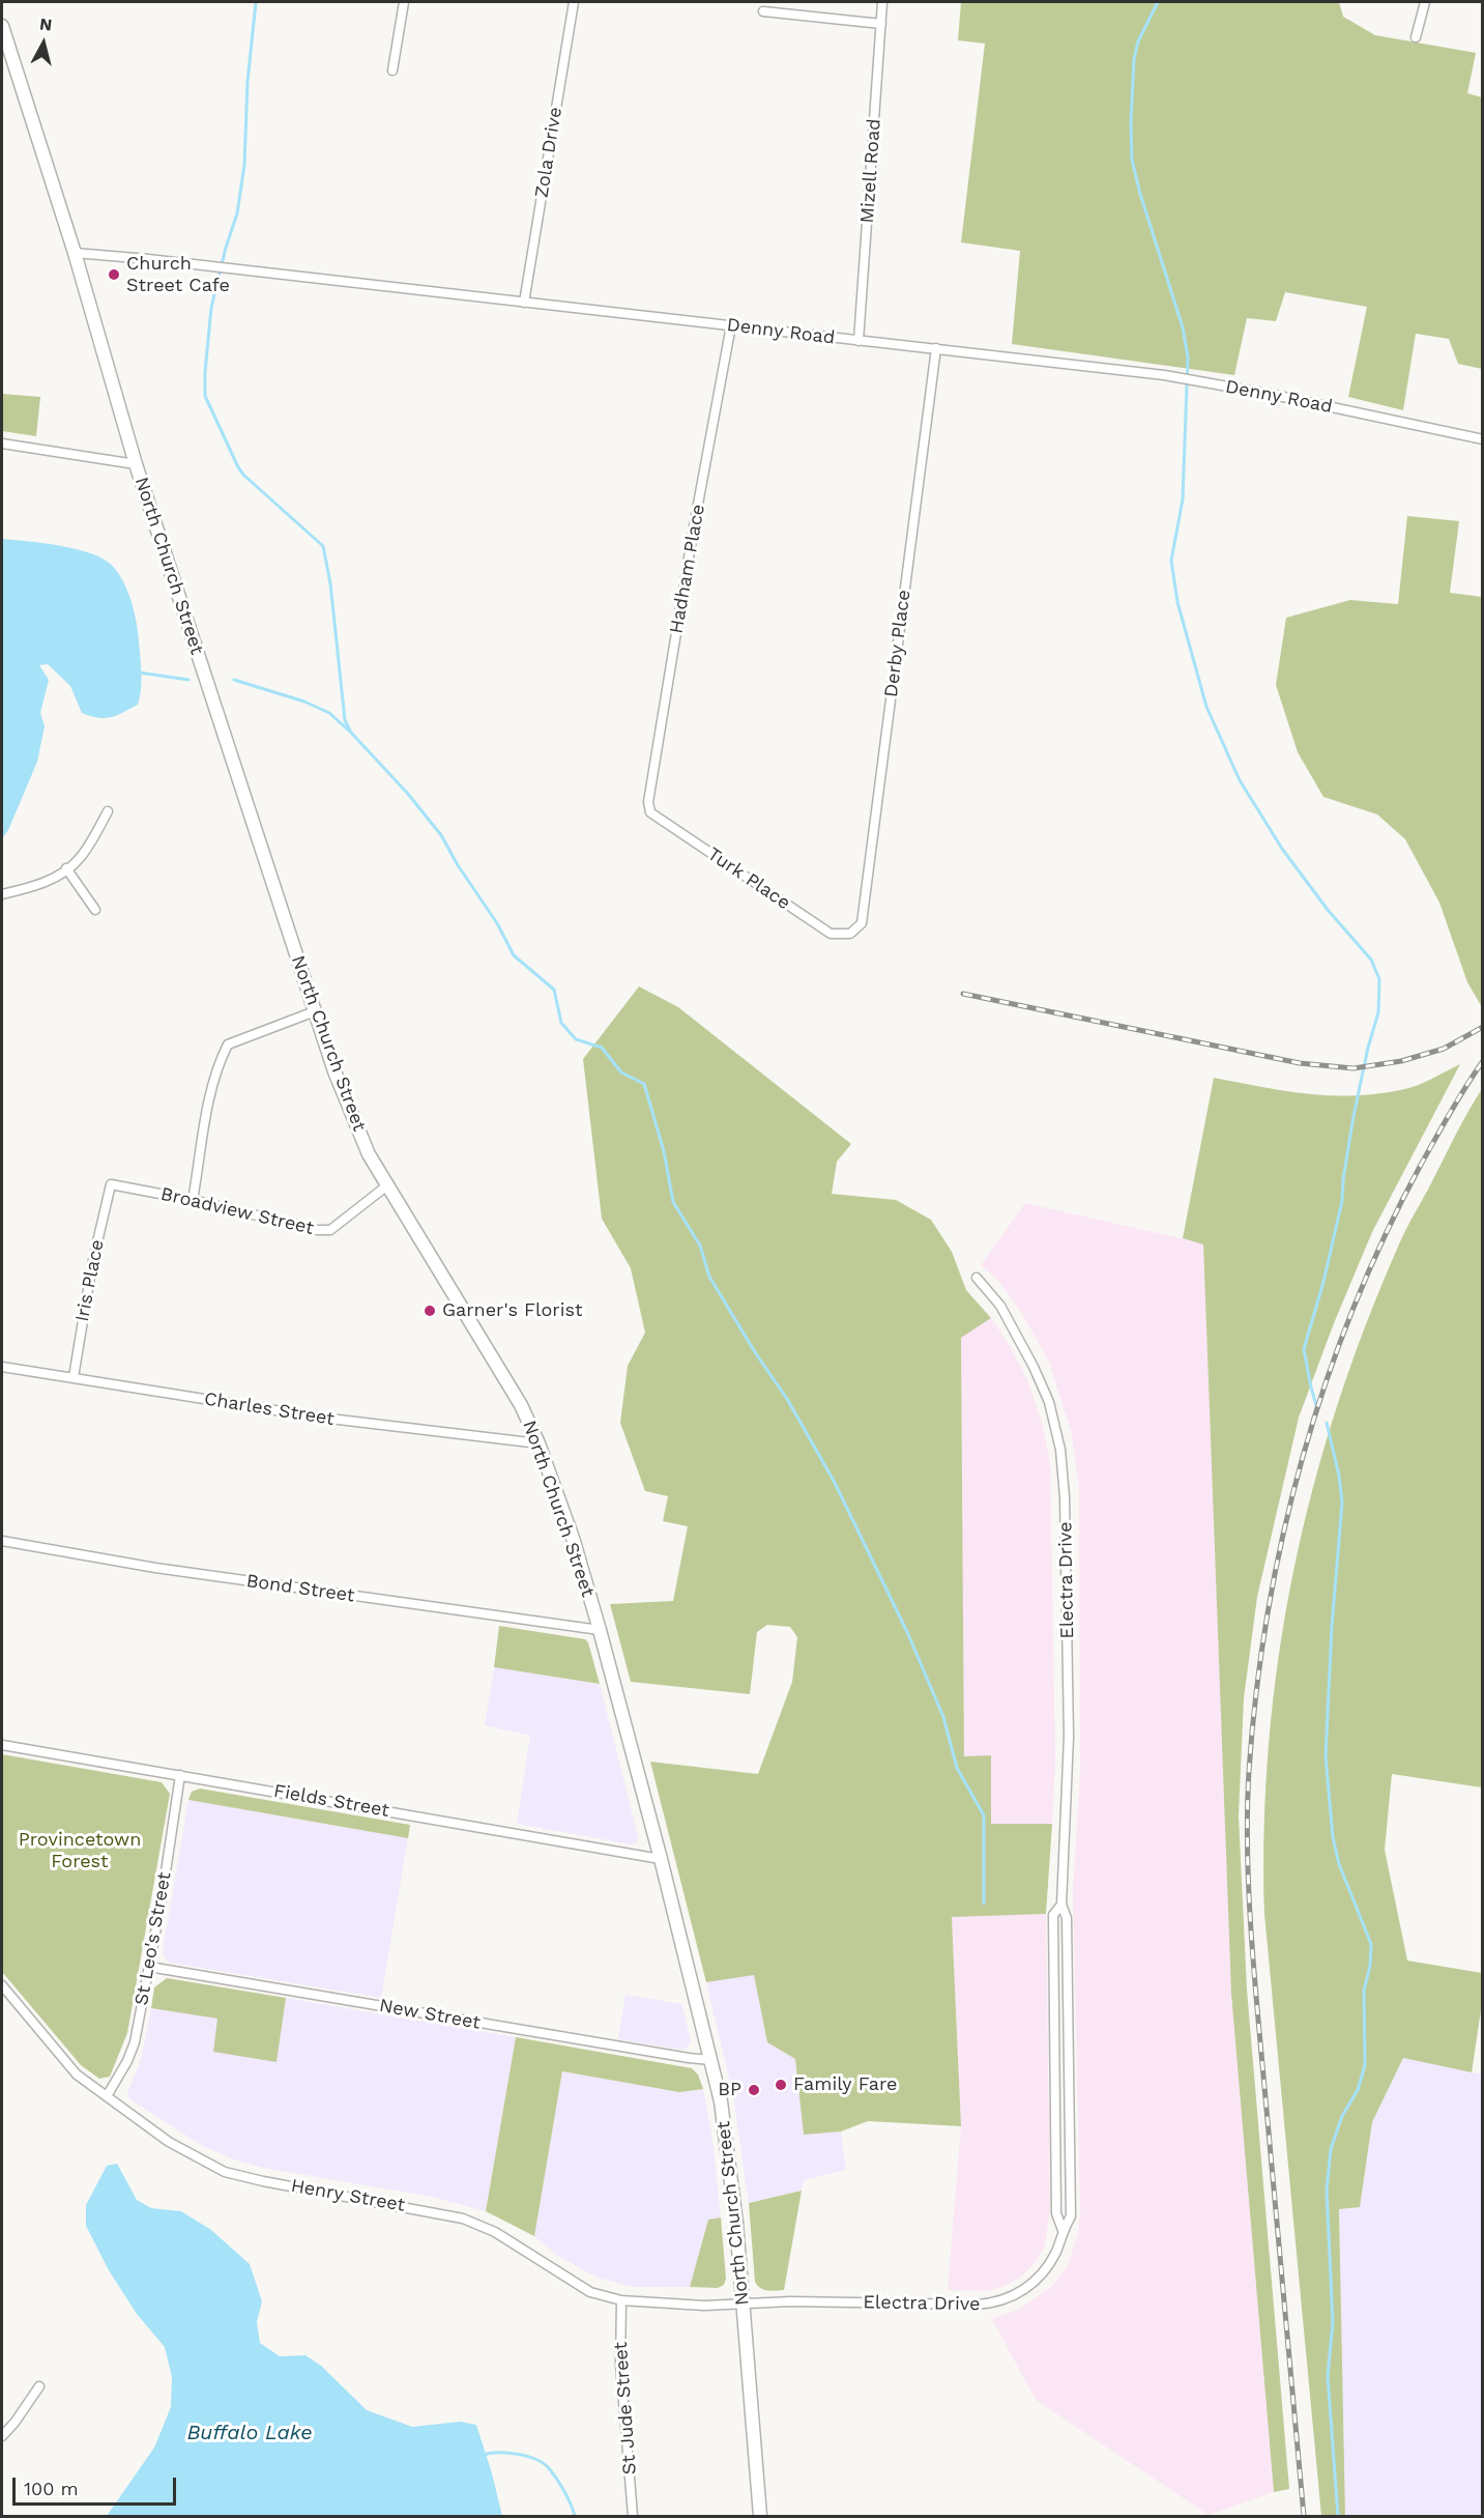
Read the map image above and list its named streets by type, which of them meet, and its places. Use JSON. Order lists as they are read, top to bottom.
{
  "streets": {
    "main road": ["North Church Street"],
    "street": [
      "Zola Drive",
      "Mizell Road",
      "Denny Road",
      "Hadham Place",
      "Derby Place",
      "Turk Place",
      "Broadview Street",
      "Iris Place",
      "Charles Street",
      "Electra Drive",
      "Bond Street",
      "Fields Street",
      "St Leo's Street",
      "New Street",
      "Henry Street",
      "St Jude Street"
    ]
  },
  "crossings": [
    ["Zola Drive", "Denny Road"],
    ["Mizell Road", "Denny Road"],
    ["Denny Road", "North Church Street"],
    ["Denny Road", "Hadham Place"],
    ["Denny Road", "Derby Place"],
    ["North Church Street", "Broadview Street"],
    ["North Church Street", "Charles Street"],
    ["North Church Street", "Electra Drive"],
    ["North Church Street", "Bond Street"],
    ["North Church Street", "Fields Street"],
    ["North Church Street", "New Street"],
    ["North Church Street", "Henry Street"],
    ["Hadham Place", "Turk Place"],
    ["Derby Place", "Turk Place"],
    ["Broadview Street", "Iris Place"],
    ["Iris Place", "Charles Street"],
    ["Electra Drive", "Henry Street"],
    ["Fields Street", "St Leo's Street"],
    ["St Leo's Street", "New Street"],
    ["St Leo's Street", "Henry Street"],
    ["Henry Street", "St Jude Street"]
  ],
  "water": ["Buffalo Lake"],
  "parks": ["Provincetown Forest"],
  "places": [
    "Church Street Cafe",
    "Garner's Florist",
    "Family Fare",
    "BP"
  ],
  "scale_bar": "100 m",
  "north": "top"
}
